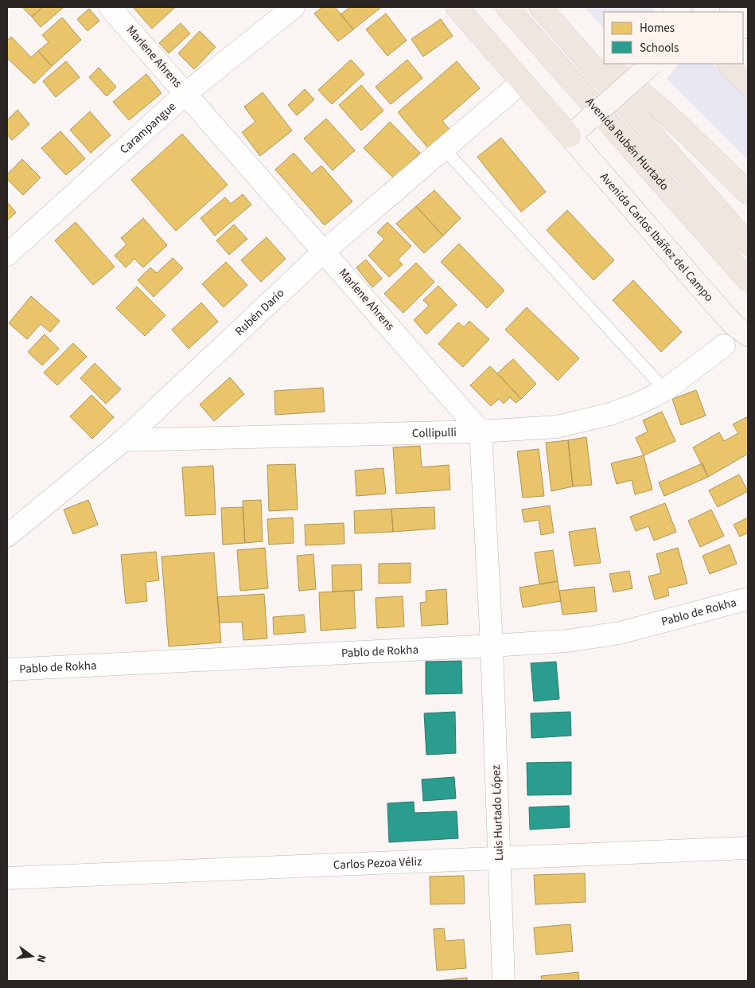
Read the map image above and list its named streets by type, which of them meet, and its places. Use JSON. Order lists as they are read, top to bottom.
{
  "streets": {
    "highway": ["Avenida Rubén Hurtado"],
    "main road": ["Avenida Carlos Ibáñez del Campo"],
    "street": [
      "Marlene Ahrens",
      "Carampangue",
      "Rubén Darío",
      "Collipulli",
      "Pablo de Rokha",
      "Luis Hurtado López",
      "Carlos Pezoa Véliz"
    ]
  },
  "crossings": [
    ["Marlene Ahrens", "Carampangue"],
    ["Marlene Ahrens", "Rubén Darío"],
    ["Marlene Ahrens", "Collipulli"],
    ["Rubén Darío", "Collipulli"],
    ["Pablo de Rokha", "Luis Hurtado López"],
    ["Luis Hurtado López", "Carlos Pezoa Véliz"]
  ],
  "legend": ["Homes", "Schools"],
  "north": "right"
}
